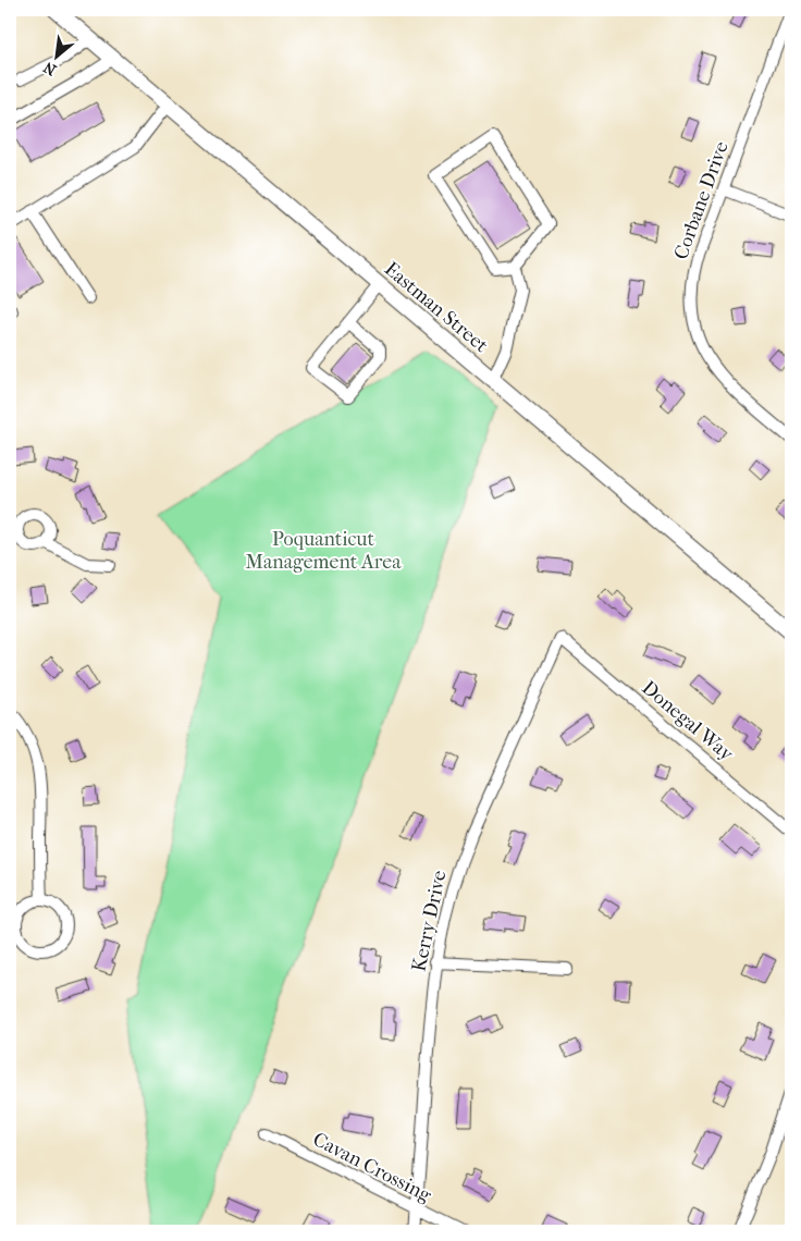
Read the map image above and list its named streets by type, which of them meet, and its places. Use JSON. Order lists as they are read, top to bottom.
{
  "streets": {
    "main road": ["Eastman Street"],
    "street": [
      "Corbane Drive",
      "Donegal Way",
      "Kerry Drive",
      "Cavan Crossing"
    ]
  },
  "crossings": [
    ["Donegal Way", "Kerry Drive"],
    ["Kerry Drive", "Cavan Crossing"]
  ],
  "parks": ["Poquanticut Management Area"],
  "north": "bottom left"
}
